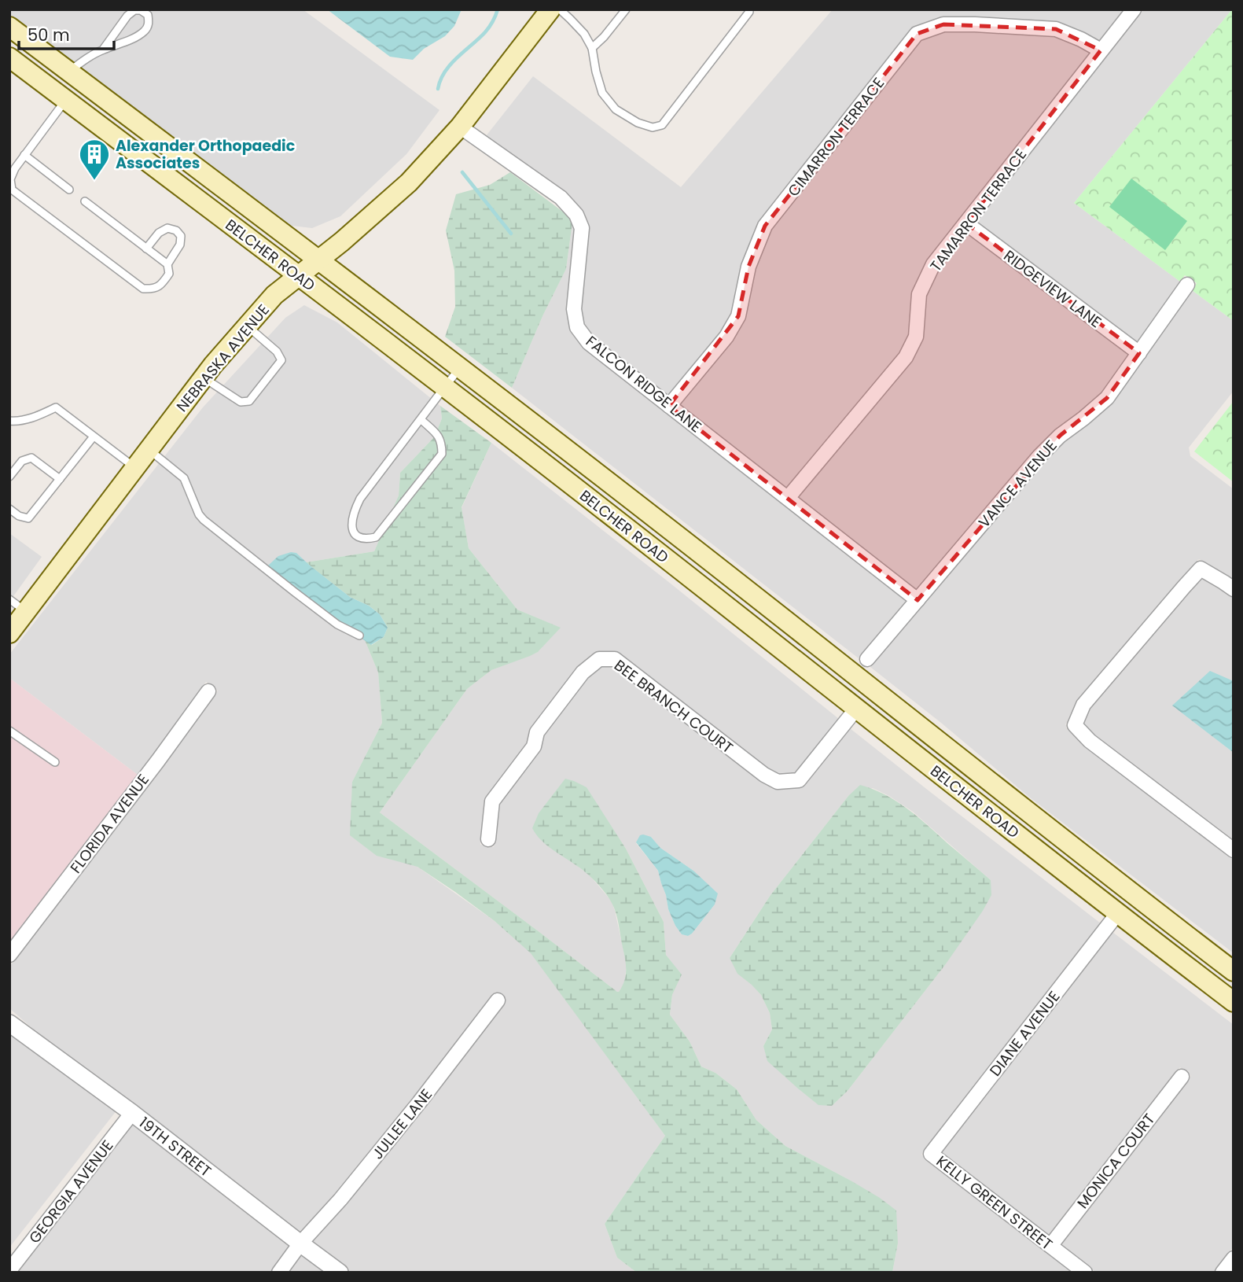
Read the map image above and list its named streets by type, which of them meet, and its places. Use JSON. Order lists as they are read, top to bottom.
{
  "streets": {
    "main road": ["BELCHER ROAD", "NEBRASKA AVENUE"],
    "street": [
      "CIMARRON TERRACE",
      "TAMARRON TERRACE",
      "RIDGEVIEW LANE",
      "FALCON RIDGE LANE",
      "VANCE AVENUE",
      "BEE BRANCH COURT",
      "FLORIDA AVENUE",
      "DIANE AVENUE",
      "JULLEE LANE",
      "19TH STREET",
      "MONICA COURT",
      "GEORGIA AVENUE",
      "KELLY GREEN STREET"
    ]
  },
  "crossings": [
    ["CIMARRON TERRACE", "TAMARRON TERRACE"],
    ["CIMARRON TERRACE", "FALCON RIDGE LANE"],
    ["TAMARRON TERRACE", "RIDGEVIEW LANE"],
    ["TAMARRON TERRACE", "FALCON RIDGE LANE"],
    ["BELCHER ROAD", "NEBRASKA AVENUE"],
    ["BELCHER ROAD", "BEE BRANCH COURT"],
    ["BELCHER ROAD", "DIANE AVENUE"],
    ["RIDGEVIEW LANE", "VANCE AVENUE"],
    ["NEBRASKA AVENUE", "FALCON RIDGE LANE"],
    ["FALCON RIDGE LANE", "VANCE AVENUE"],
    ["DIANE AVENUE", "KELLY GREEN STREET"],
    ["JULLEE LANE", "19TH STREET"],
    ["19TH STREET", "GEORGIA AVENUE"],
    ["MONICA COURT", "KELLY GREEN STREET"]
  ],
  "places": {
    "building": ["Alexander Orthopaedic Associates"]
  },
  "scale_bar": "50 m"
}
